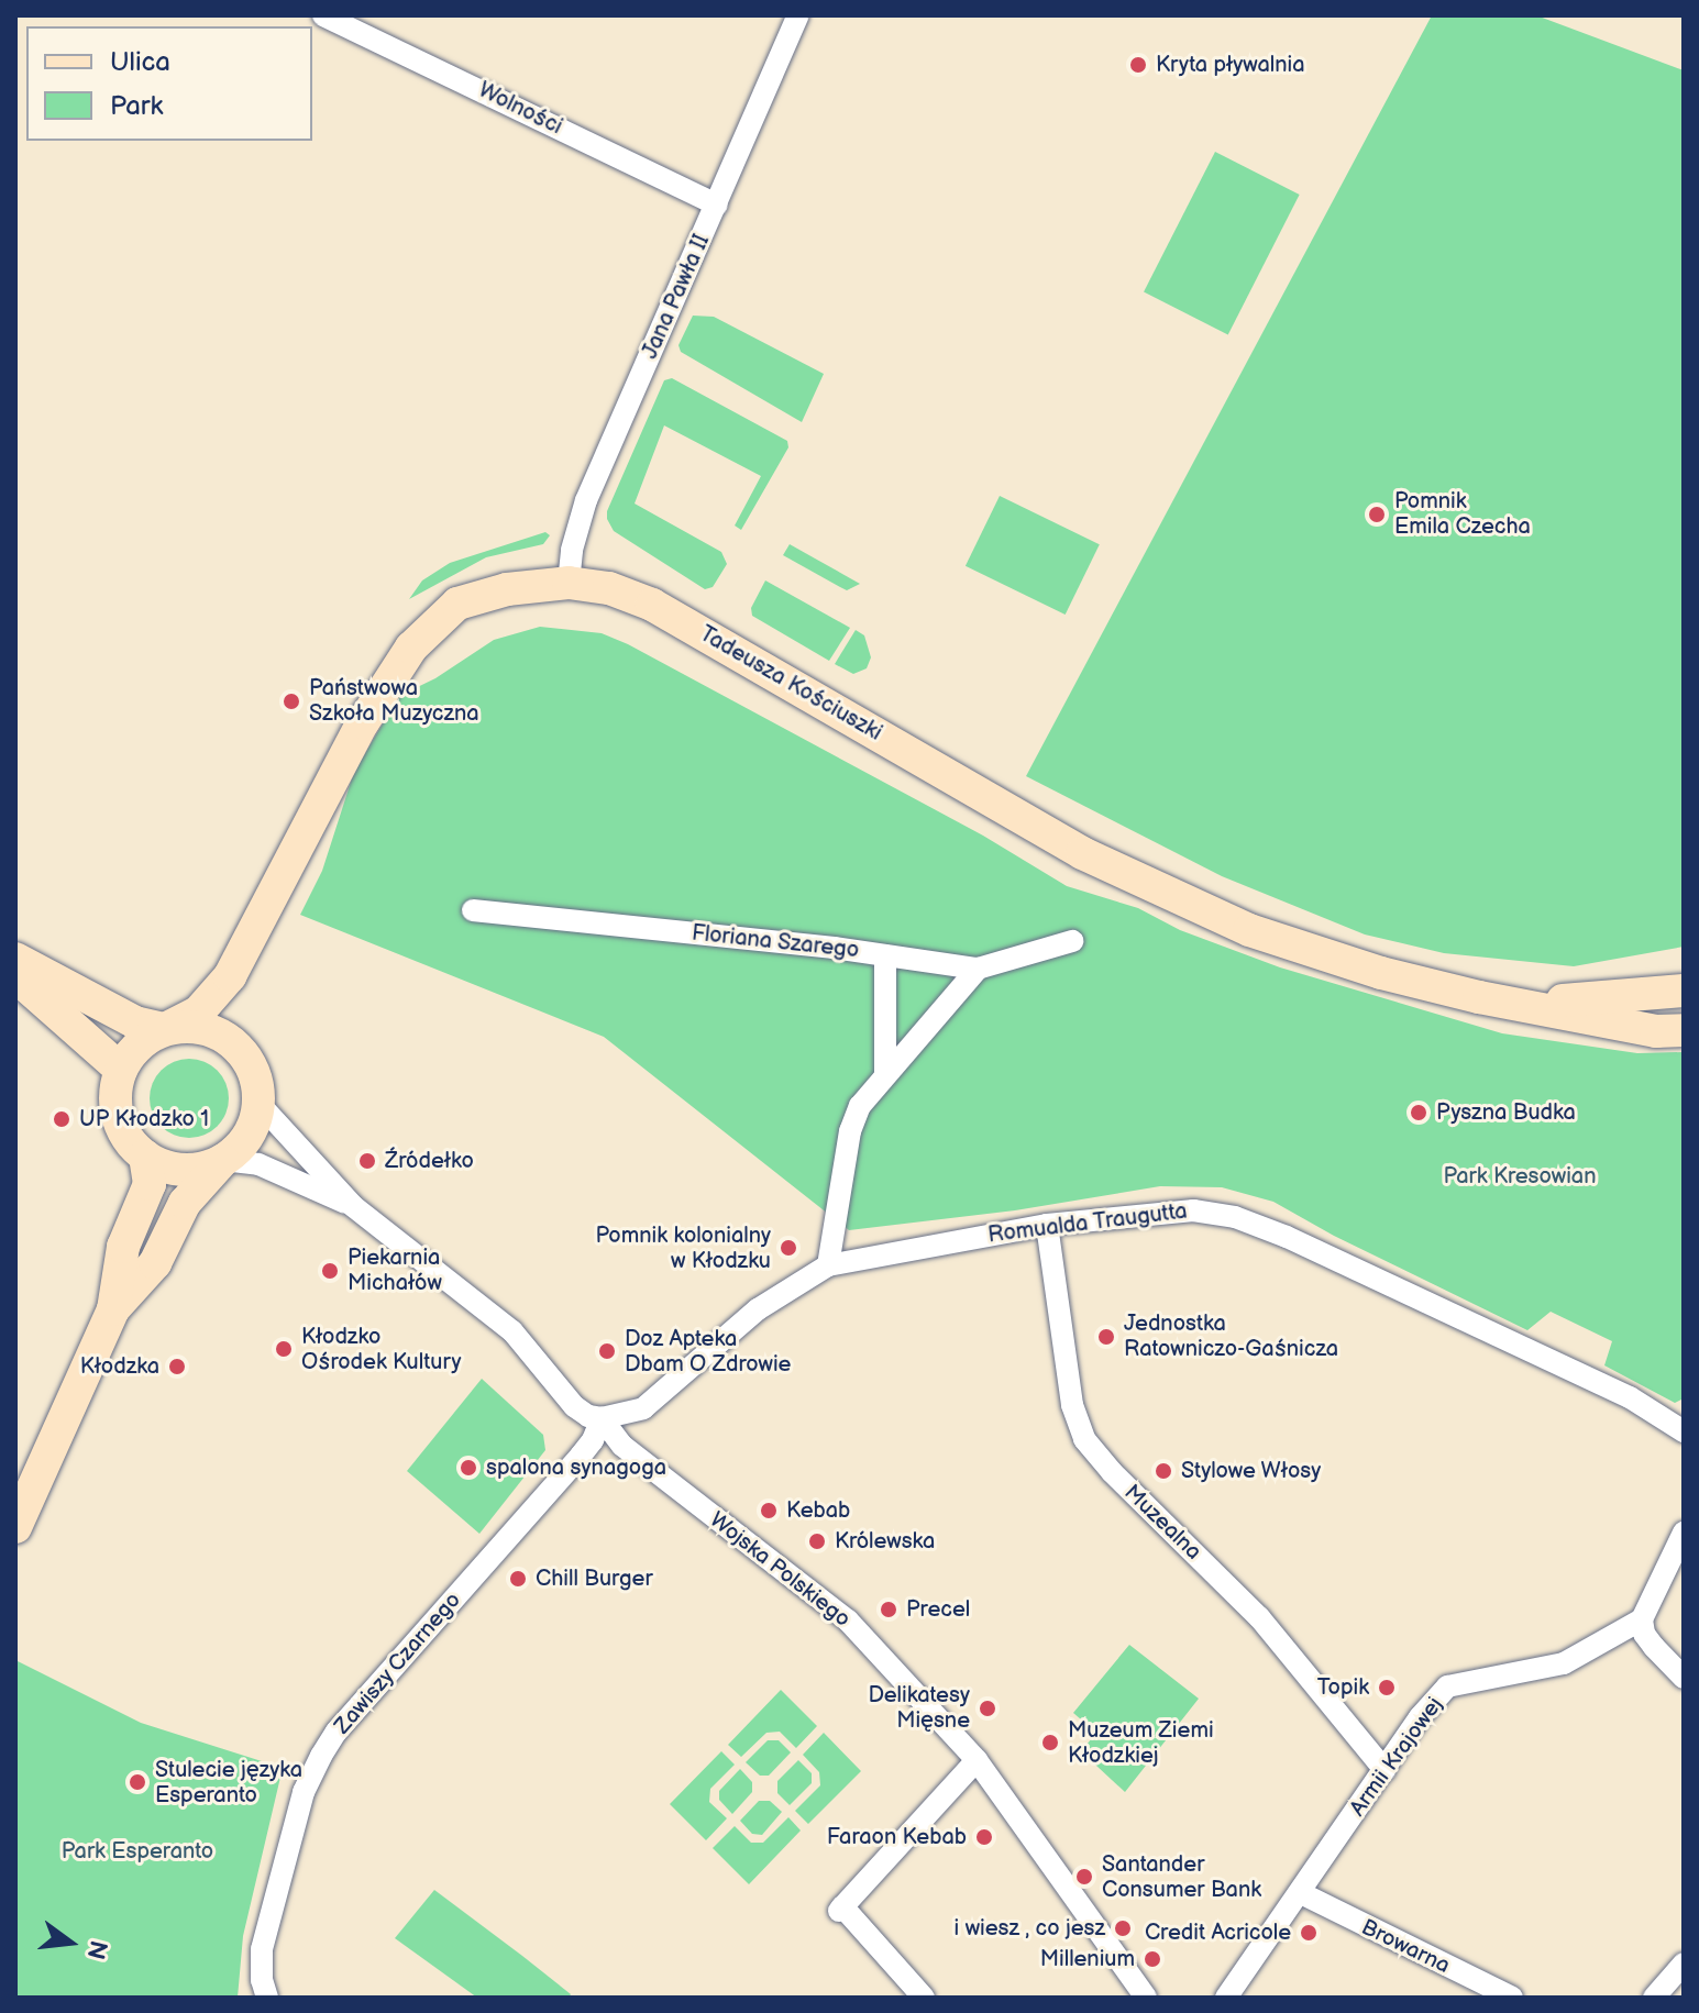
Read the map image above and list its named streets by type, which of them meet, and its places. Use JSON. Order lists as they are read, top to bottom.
{
  "streets": {
    "street": [
      "Wolności",
      "Jana Pawła II",
      "Tadeusza Kościuszki",
      "Floriana Szarego",
      "Romualda Traugutta",
      "Muzealna",
      "Wojska Polskiego",
      "Zawiszy Czarnego",
      "Armii Krajowej",
      "Browarna"
    ]
  },
  "crossings": [
    ["Wolności", "Jana Pawła II"],
    ["Jana Pawła II", "Tadeusza Kościuszki"],
    ["Tadeusza Kościuszki", "Wojska Polskiego"],
    ["Romualda Traugutta", "Muzealna"],
    ["Romualda Traugutta", "Wojska Polskiego"],
    ["Romualda Traugutta", "Zawiszy Czarnego"],
    ["Muzealna", "Armii Krajowej"],
    ["Wojska Polskiego", "Zawiszy Czarnego"],
    ["Armii Krajowej", "Browarna"]
  ],
  "parks": ["Park Kresowian", "Park Esperanto"],
  "places": [
    "Kryta pływalnia",
    "Pomnik Emila Czecha",
    "Państwowa Szkoła Muzyczna",
    "Pyszna Budka",
    "UP Kłodzko 1",
    "Źródełko",
    "Pomnik kolonialny w Kłodzku",
    "Piekarnia Michałów",
    "Jednostka Ratowniczo-Gaśnicza",
    "Kłodzko Ośrodek Kultury",
    "Doz Apteka Dbam O Zdrowie",
    "Kłodzka",
    "spalona synagoga",
    "Stylowe Włosy",
    "Kebab",
    "Królewska",
    "Chill Burger",
    "Precel",
    "Topik",
    "Delikatesy Mięsne",
    "Muzeum Ziemi Kłodzkiej",
    "Stulecie języka Esperanto",
    "Faraon Kebab",
    "Santander Consumer Bank",
    "i wiesz , co jesz",
    "Credit Acricole",
    "Millenium"
  ],
  "legend": ["Ulica", "Park"],
  "north": "right"
}
